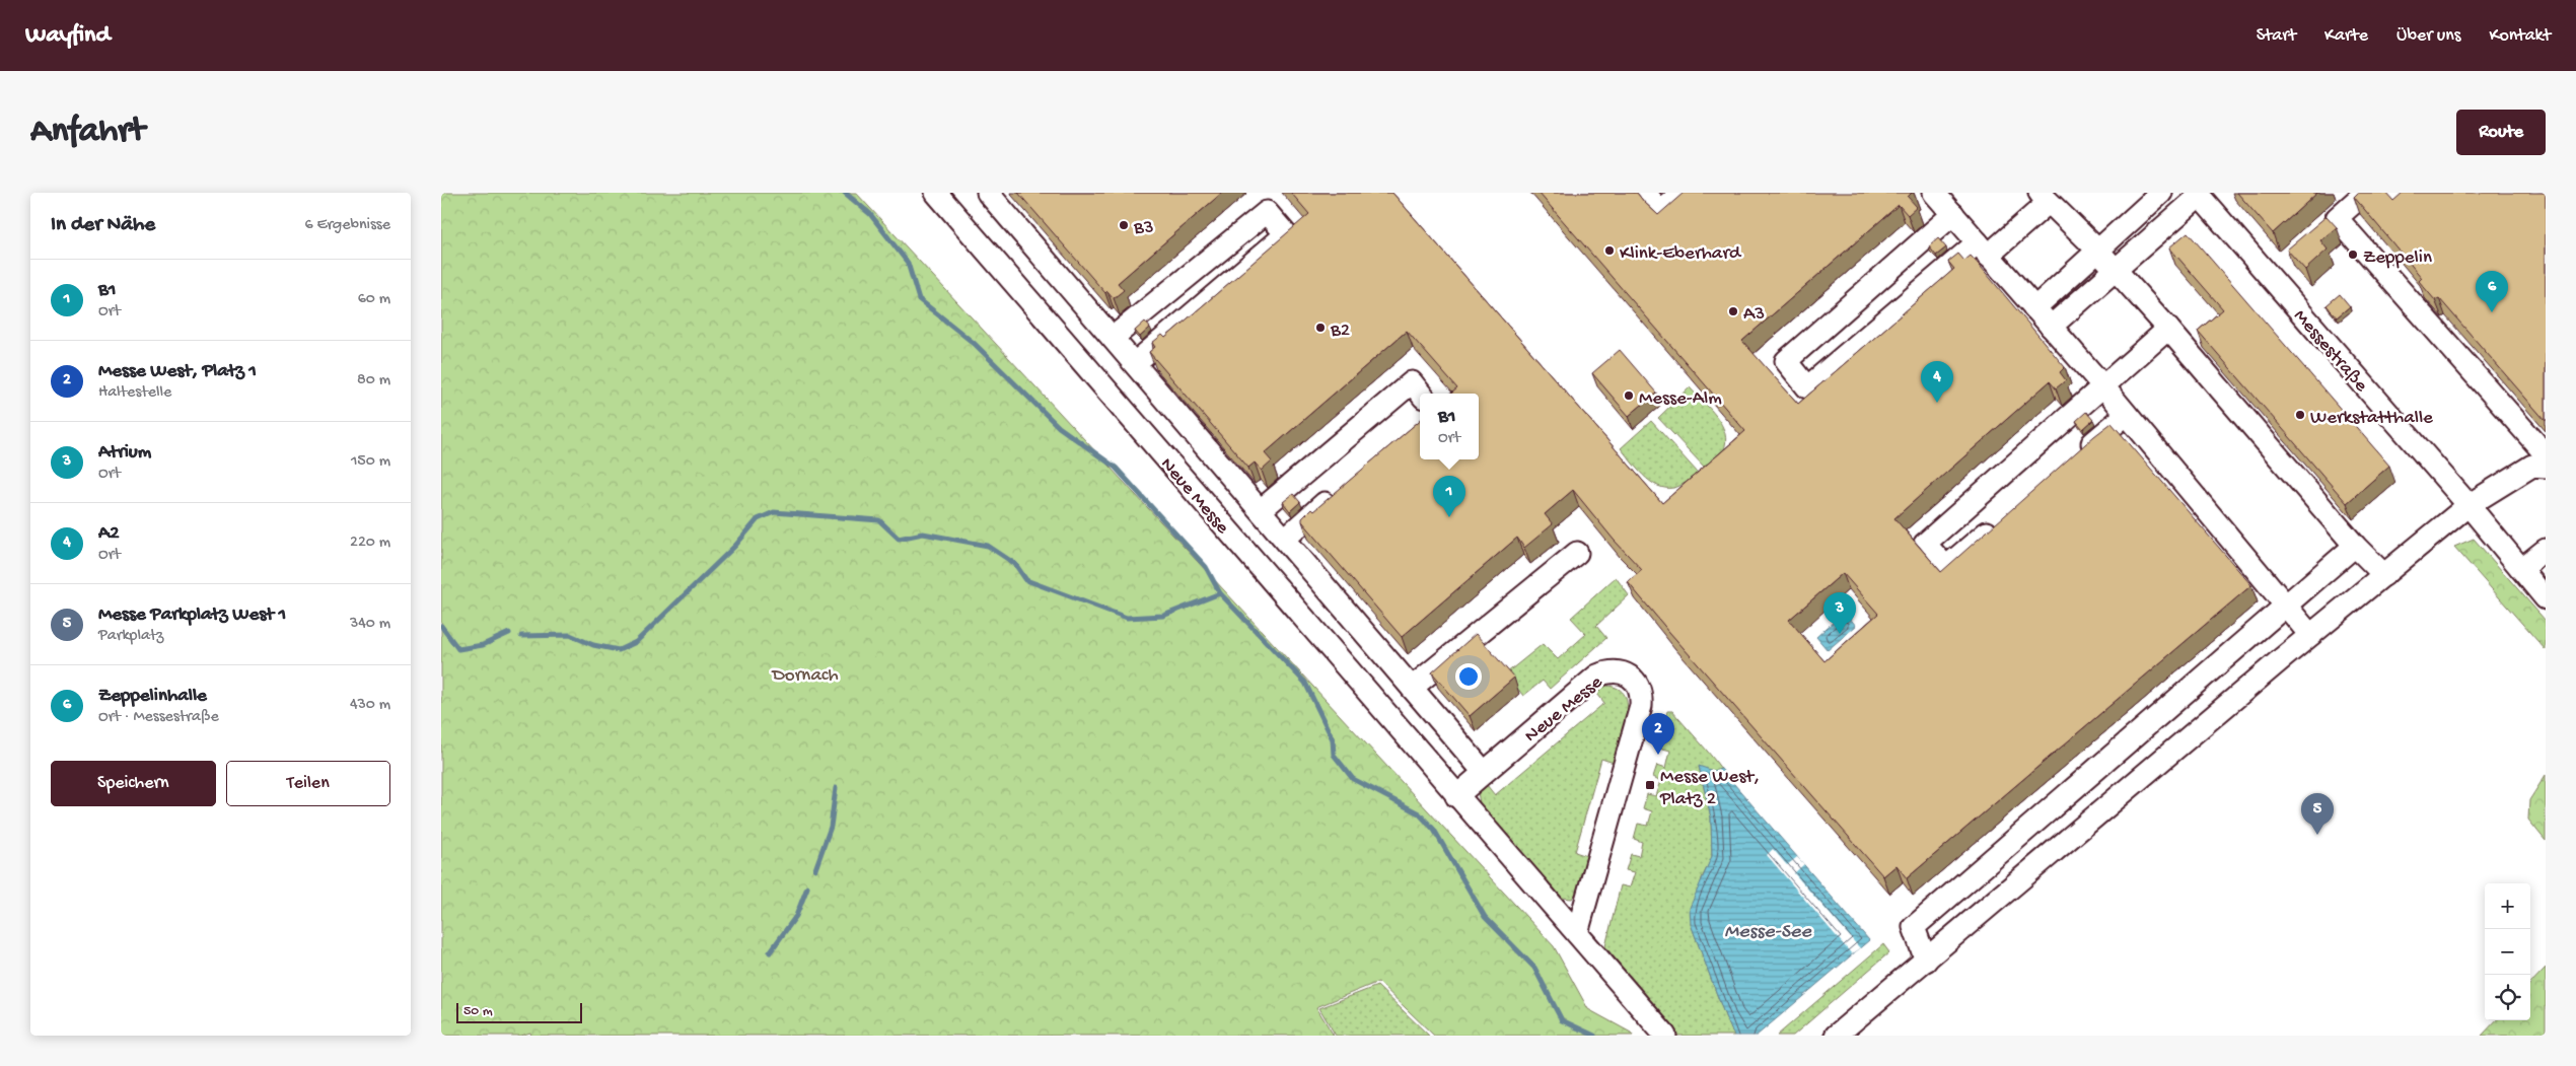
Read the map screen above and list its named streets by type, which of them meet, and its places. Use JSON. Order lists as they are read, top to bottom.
{
  "streets": {
    "street": ["Messestraße", "Neue Messe"]
  },
  "water": ["Messe-See"],
  "parks": ["Dornach"],
  "places": {
    "other": [
      "B3",
      "Klink-Eberhard",
      "Zeppelin",
      "A3",
      "B2",
      "Messe-Alm",
      "Werkstatthalle"
    ],
    "transit": ["Messe West, Platz 2"]
  },
  "scale_bar": "50 m",
  "page": {
    "header": "Wayfind",
    "nav": [
      "Start",
      "Karte",
      "Über uns",
      "Kontakt"
    ],
    "buttons": [
      "Route",
      ["Speichern", "Teilen"]
    ],
    "title": "Anfahrt",
    "heading": ["In der Nähe", "6 Ergebnisse"],
    "list": [
      {
        "mark": "1",
        "name": "B1",
        "note": "Ort",
        "value": "60 m"
      },
      {
        "mark": "2",
        "name": "Messe West, Platz 1",
        "note": "Haltestelle",
        "value": "80 m"
      },
      {
        "mark": "3",
        "name": "Atrium",
        "note": "Ort",
        "value": "150 m"
      },
      {
        "mark": "4",
        "name": "A2",
        "note": "Ort",
        "value": "220 m"
      },
      {
        "mark": "5",
        "name": "Messe Parkplatz West 1",
        "note": "Parkplatz",
        "value": "340 m"
      },
      {
        "mark": "6",
        "name": "Zeppelinhalle",
        "note": "Ort · Messestraße",
        "value": "430 m"
      }
    ],
    "pins": [
      "6",
      "4",
      "1",
      "3",
      "2",
      "5"
    ],
    "popup": ["B1", "Ort"],
    "map_buttons": ["+", "−"],
    "scale": "50 m"
  }
}
